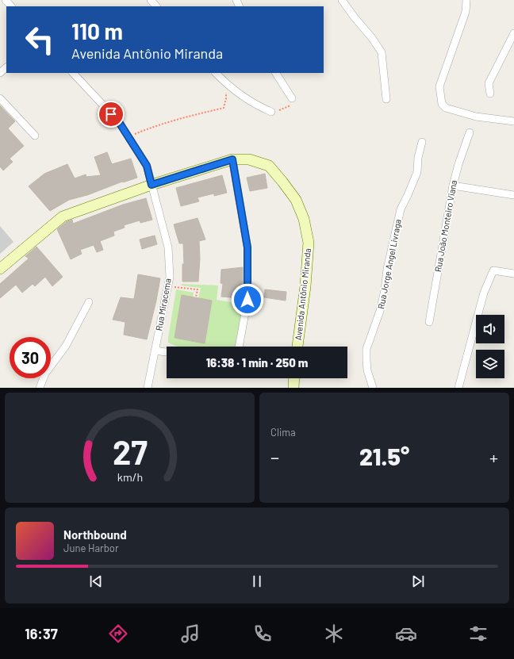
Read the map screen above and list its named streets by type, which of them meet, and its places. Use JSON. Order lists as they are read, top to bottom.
{
  "streets": {
    "street": [
      "Rua João Monteiro Viana",
      "Rua Jorge Angel Livraga",
      "Avenida Antônio Miranda",
      "Rua Miracema"
    ]
  },
  "crossings": [
    ["Avenida Antônio Miranda", "Rua Miracema"]
  ],
  "page": {
    "turn": ["110 m", "Avenida Antônio Miranda"],
    "limit": "30",
    "trip": "16:38 · 1 min · 250 m",
    "tile": "Clima",
    "heat": ["−", "21.5°", "+"],
    "song": ["Northbound", "June Harbor"],
    "tabs": "16:37",
    "gauge": ["27", "km/h"]
  }
}
